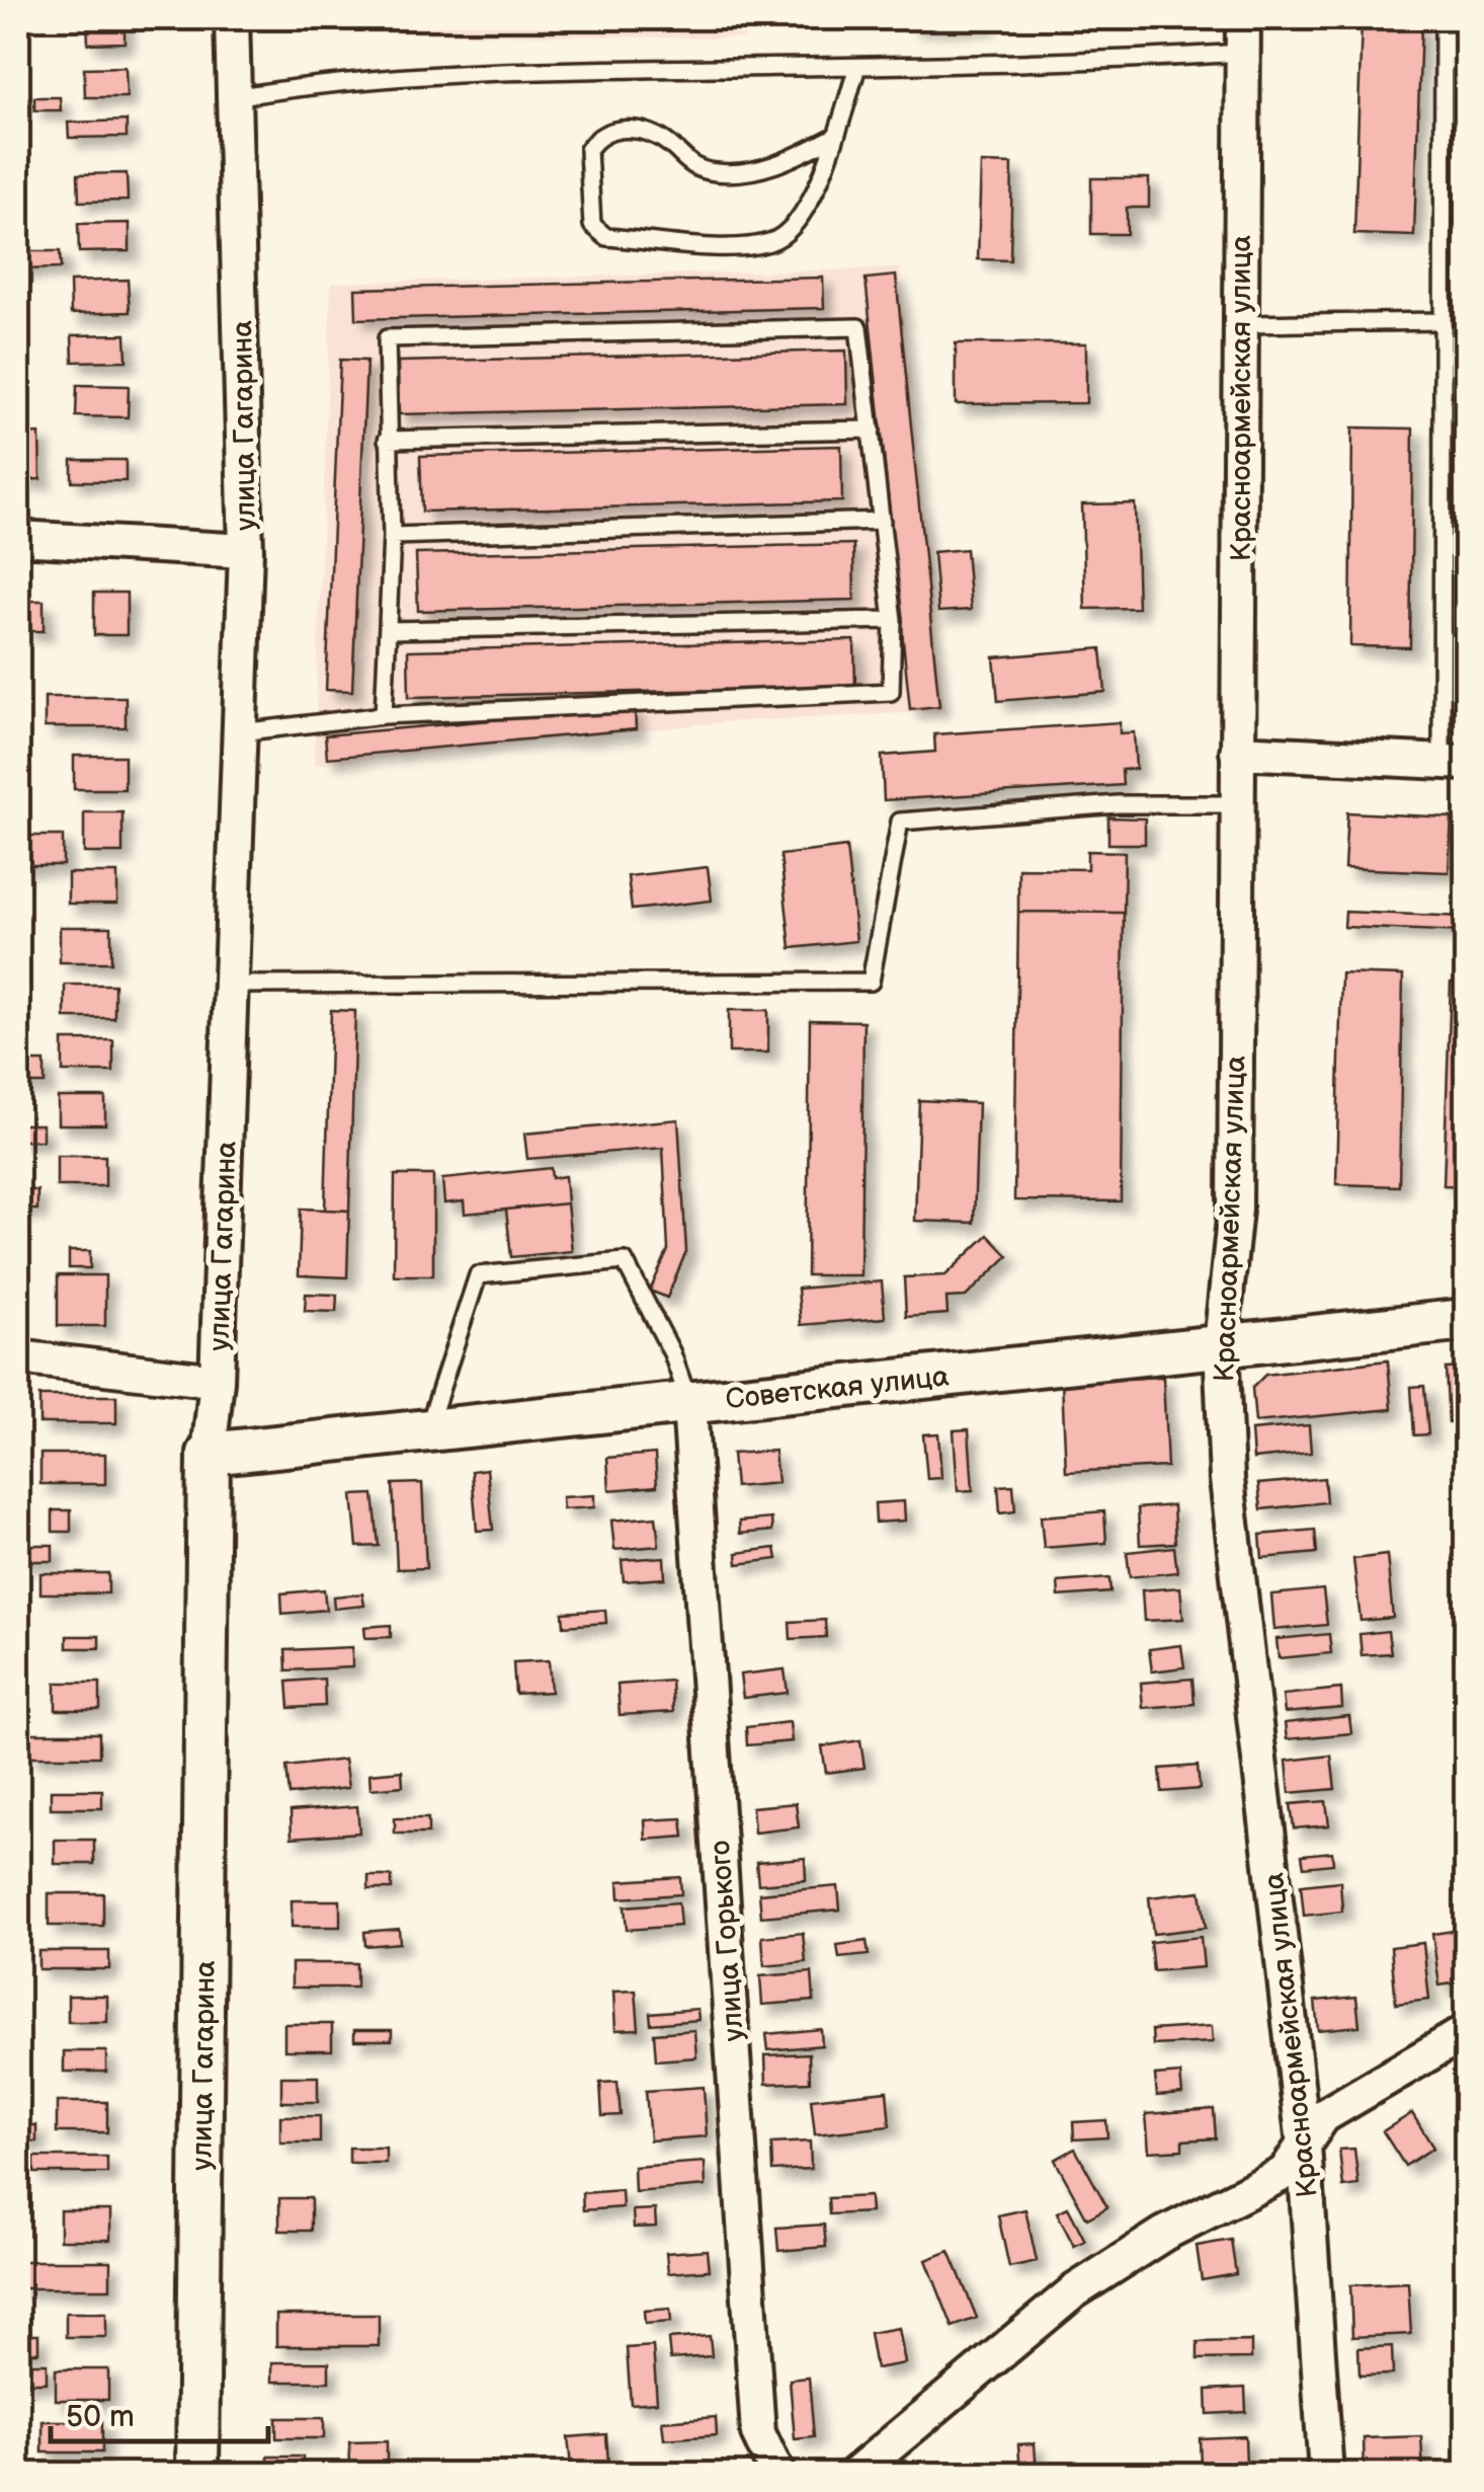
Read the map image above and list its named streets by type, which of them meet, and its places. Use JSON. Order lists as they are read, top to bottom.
{
  "streets": {
    "street": [
      "Красноармейская улица",
      "улица Гагарина",
      "Советская улица",
      "улица Горького"
    ]
  },
  "crossings": [
    ["Красноармейская улица", "Советская улица"],
    ["улица Гагарина", "Советская улица"],
    ["Советская улица", "улица Горького"]
  ],
  "scale_bar": "50 m"
}
